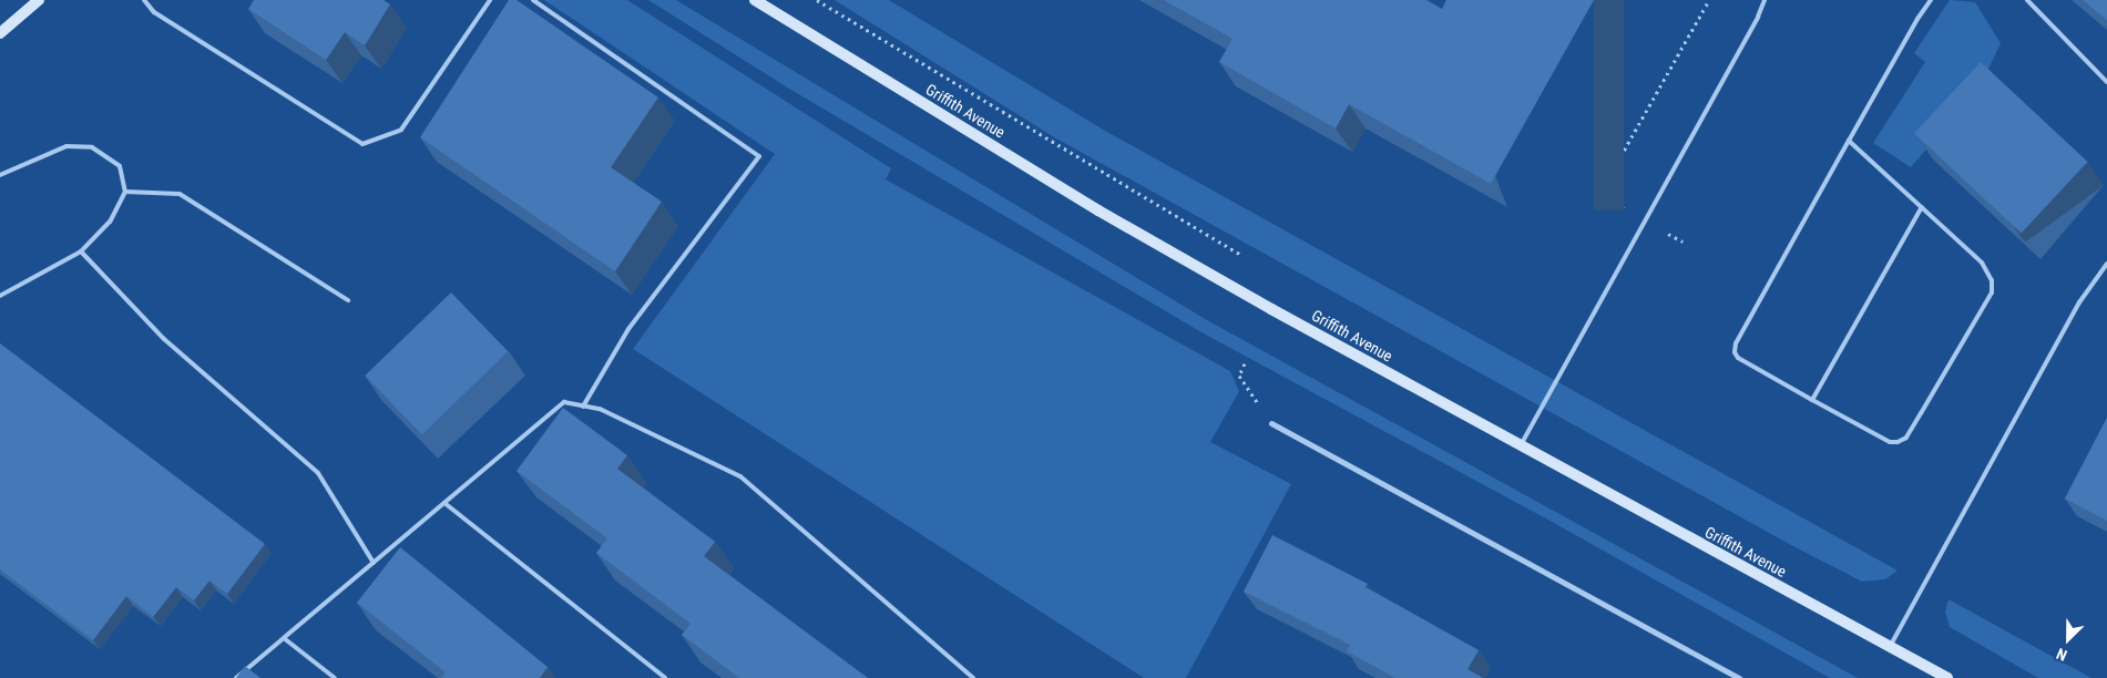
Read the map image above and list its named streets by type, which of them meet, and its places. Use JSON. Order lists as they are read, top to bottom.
{
  "streets": {
    "main road": ["Griffith Avenue"]
  },
  "north": "bottom left"
}
